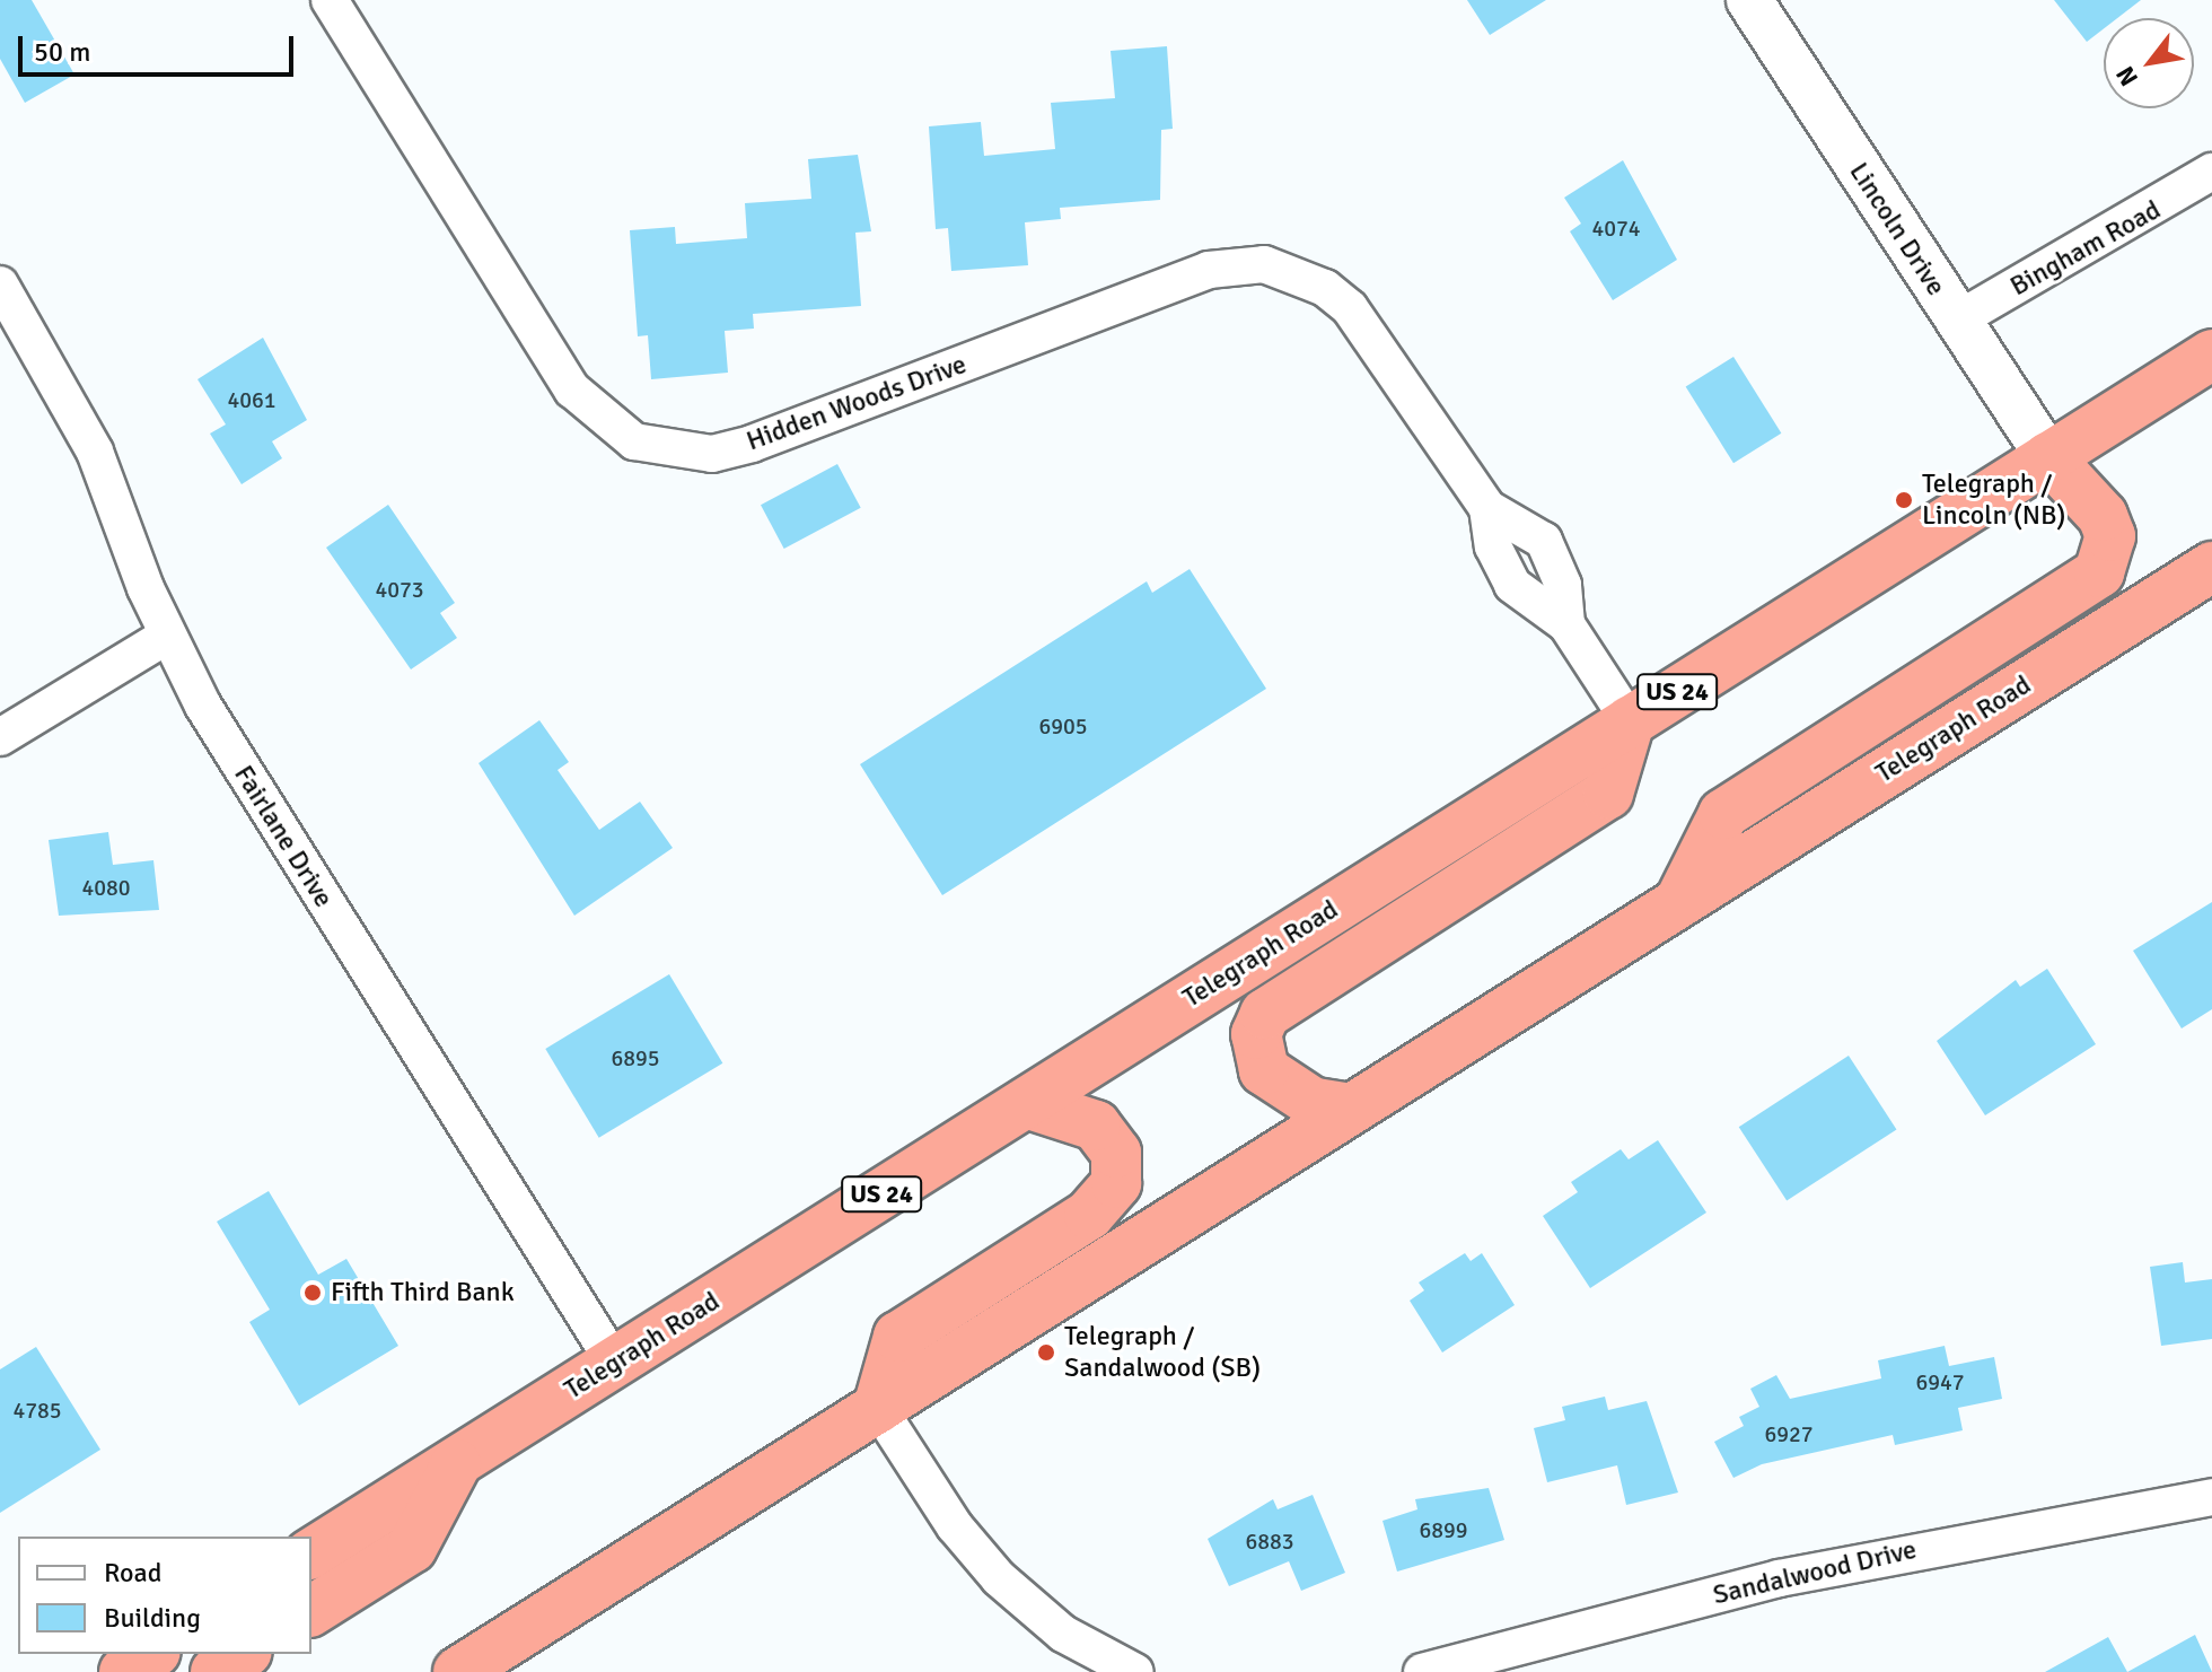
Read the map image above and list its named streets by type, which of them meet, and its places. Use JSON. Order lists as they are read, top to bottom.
{
  "streets": {
    "highway": ["US 24", "Telegraph Road"],
    "street": [
      "Lincoln Drive",
      "Bingham Road",
      "Hidden Woods Drive",
      "Fairlane Drive",
      "Sandalwood Drive"
    ]
  },
  "crossings": [
    ["Lincoln Drive", "Bingham Road"],
    ["Lincoln Drive", "Telegraph Road"],
    ["Hidden Woods Drive", "Telegraph Road"],
    ["Telegraph Road", "Fairlane Drive"]
  ],
  "places": ["Telegraph / Lincoln (NB)", "Fifth Third Bank", "Telegraph / Sandalwood (SB)"],
  "house_numbers": [
    "4074",
    "4061",
    "4073",
    "6905",
    "4080",
    "6895",
    "6947",
    "4785",
    "6927",
    "6899",
    "6883"
  ],
  "legend": ["Road", "Building"],
  "scale_bar": "50 m",
  "north": "bottom left"
}
